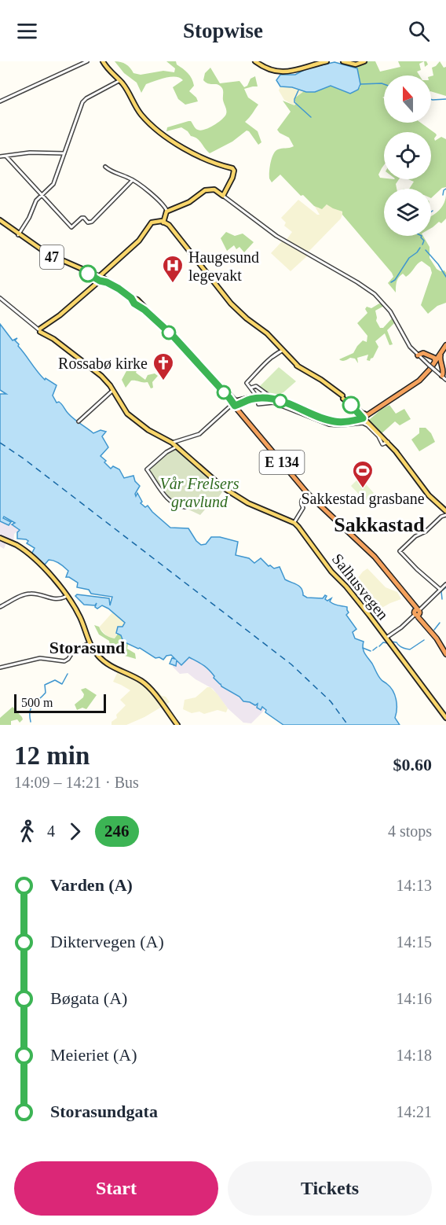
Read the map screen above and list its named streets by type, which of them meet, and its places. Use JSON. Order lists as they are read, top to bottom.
{
  "streets": {
    "highway": ["E 134"],
    "main road": ["47", "Salhusvegen"]
  },
  "crossings": [
    ["47", "E 134"]
  ],
  "districts": ["Sakkastad", "Storasund"],
  "parks": ["Vår Frelsers gravlund"],
  "places": {
    "hospital": ["Haugesund legevakt"],
    "church": ["Rossabø kirke"],
    "sports": ["Sakkestad grasbane"]
  },
  "lines": ["bus line 246"],
  "scale_bar": "500 m",
  "north": "top",
  "page": {
    "header": "Stopwise",
    "scale": "500 m",
    "heading": ["12 min", "14:09 – 14:21 · Bus", "$0.60"],
    "legs": ["4", "246", "4 stops"],
    "list": [
      {
        "name": "Varden (A)",
        "value": "14:13"
      },
      {
        "name": "Diktervegen (A)",
        "value": "14:15"
      },
      {
        "name": "Bøgata (A)",
        "value": "14:16"
      },
      {
        "name": "Meieriet (A)",
        "value": "14:18"
      },
      {
        "name": "Storasundgata",
        "value": "14:21"
      }
    ],
    "buttons": ["Start", "Tickets"]
  }
}
